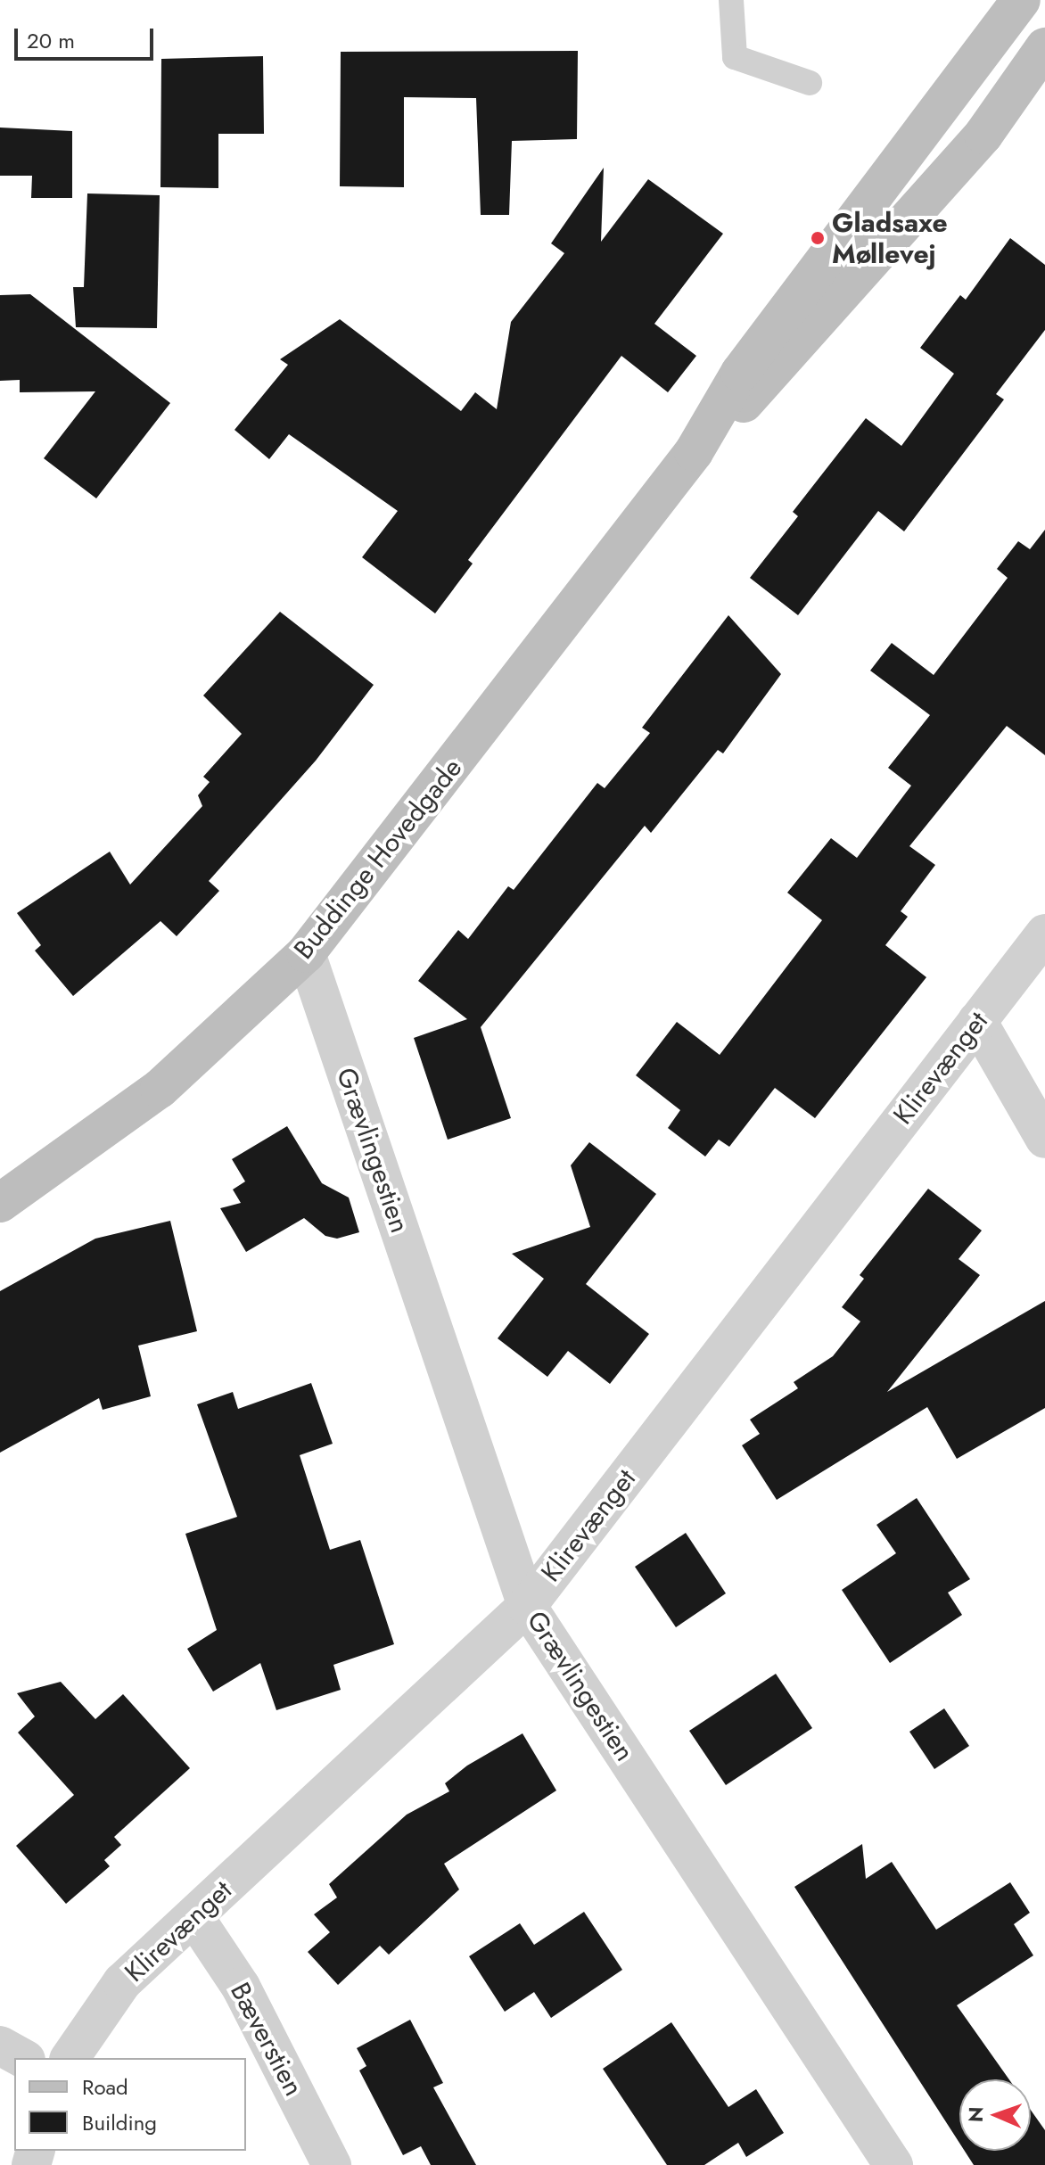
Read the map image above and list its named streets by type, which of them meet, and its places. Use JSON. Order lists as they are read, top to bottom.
{
  "streets": {
    "street": [
      "Buddinge Hovedgade",
      "Klirevænget",
      "Grævlingestien",
      "Bæverstien"
    ]
  },
  "crossings": [
    ["Buddinge Hovedgade", "Grævlingestien"],
    ["Klirevænget", "Grævlingestien"],
    ["Klirevænget", "Bæverstien"]
  ],
  "places": ["Gladsaxe Møllevej"],
  "legend": ["Road", "Building"],
  "scale_bar": "20 m",
  "north": "left"
}
